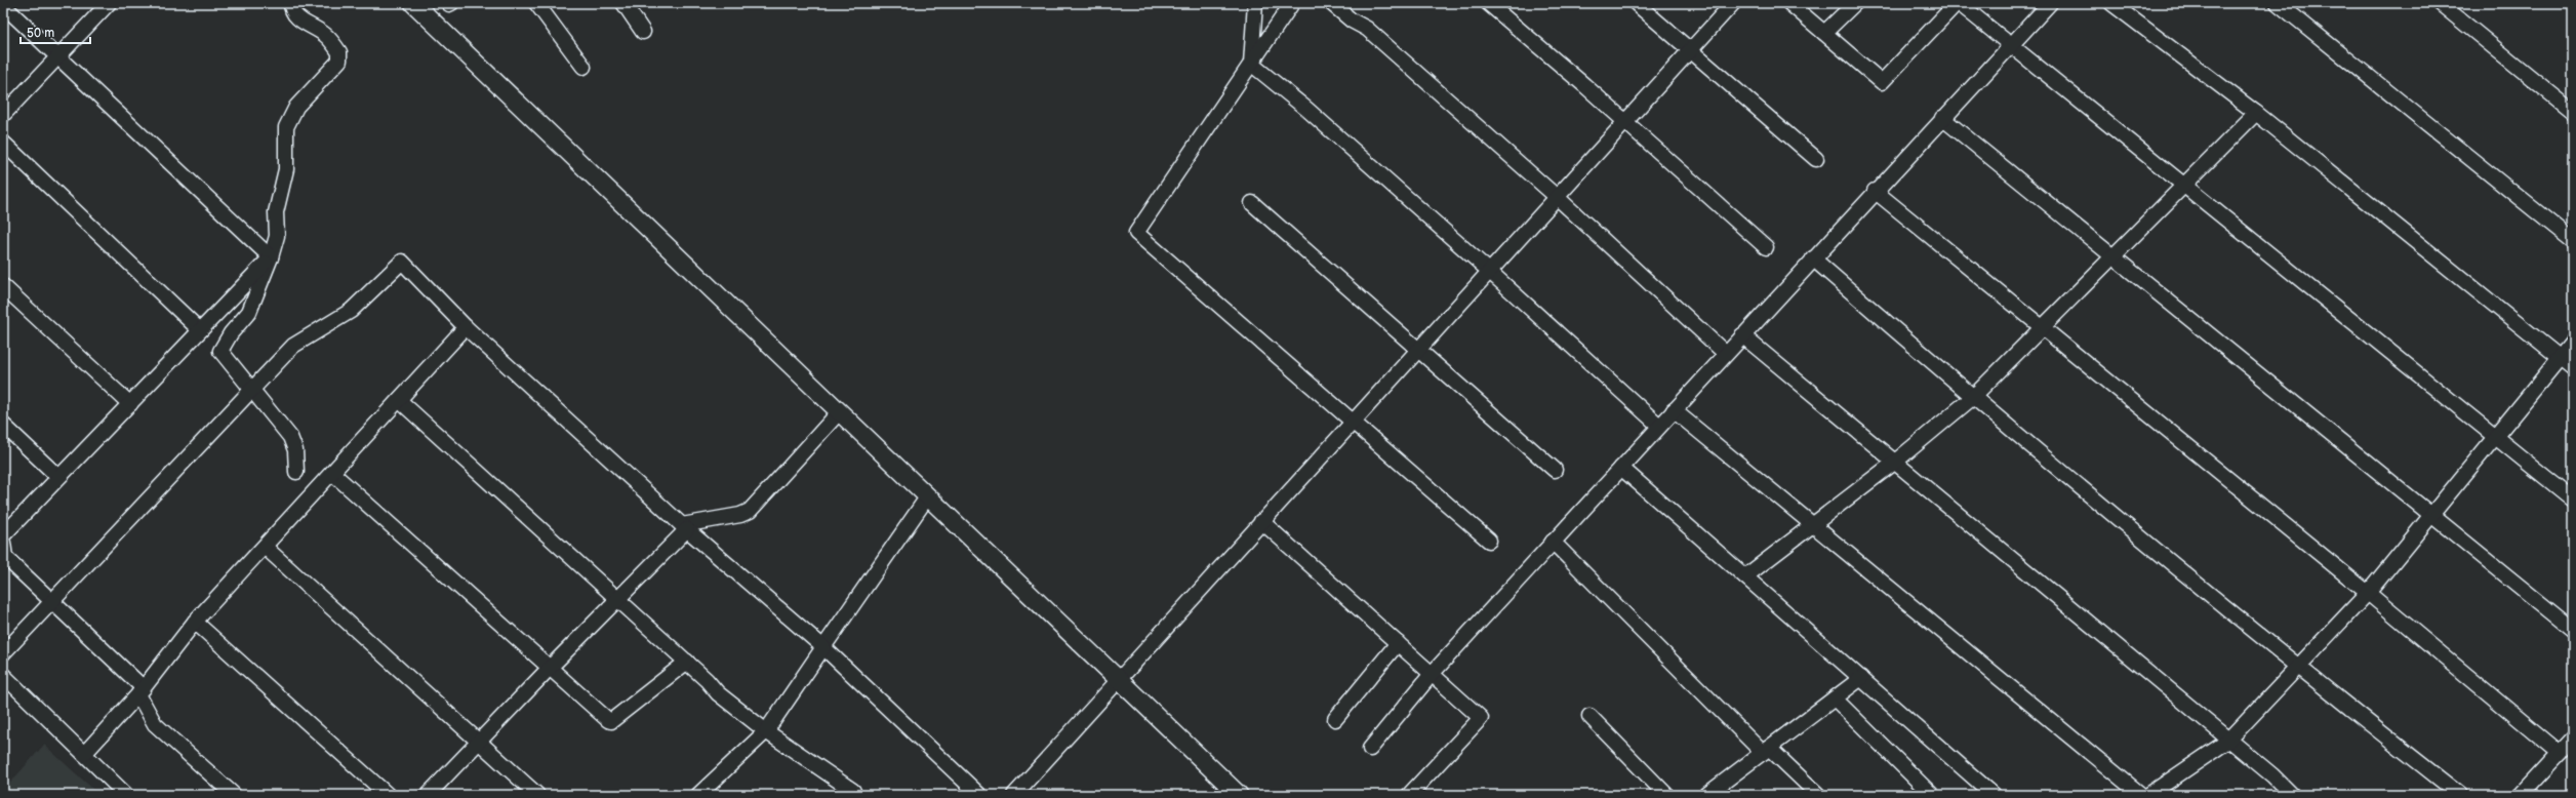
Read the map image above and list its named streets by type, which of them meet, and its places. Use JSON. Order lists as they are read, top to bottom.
{
  "scale_bar": "50 m"
}
